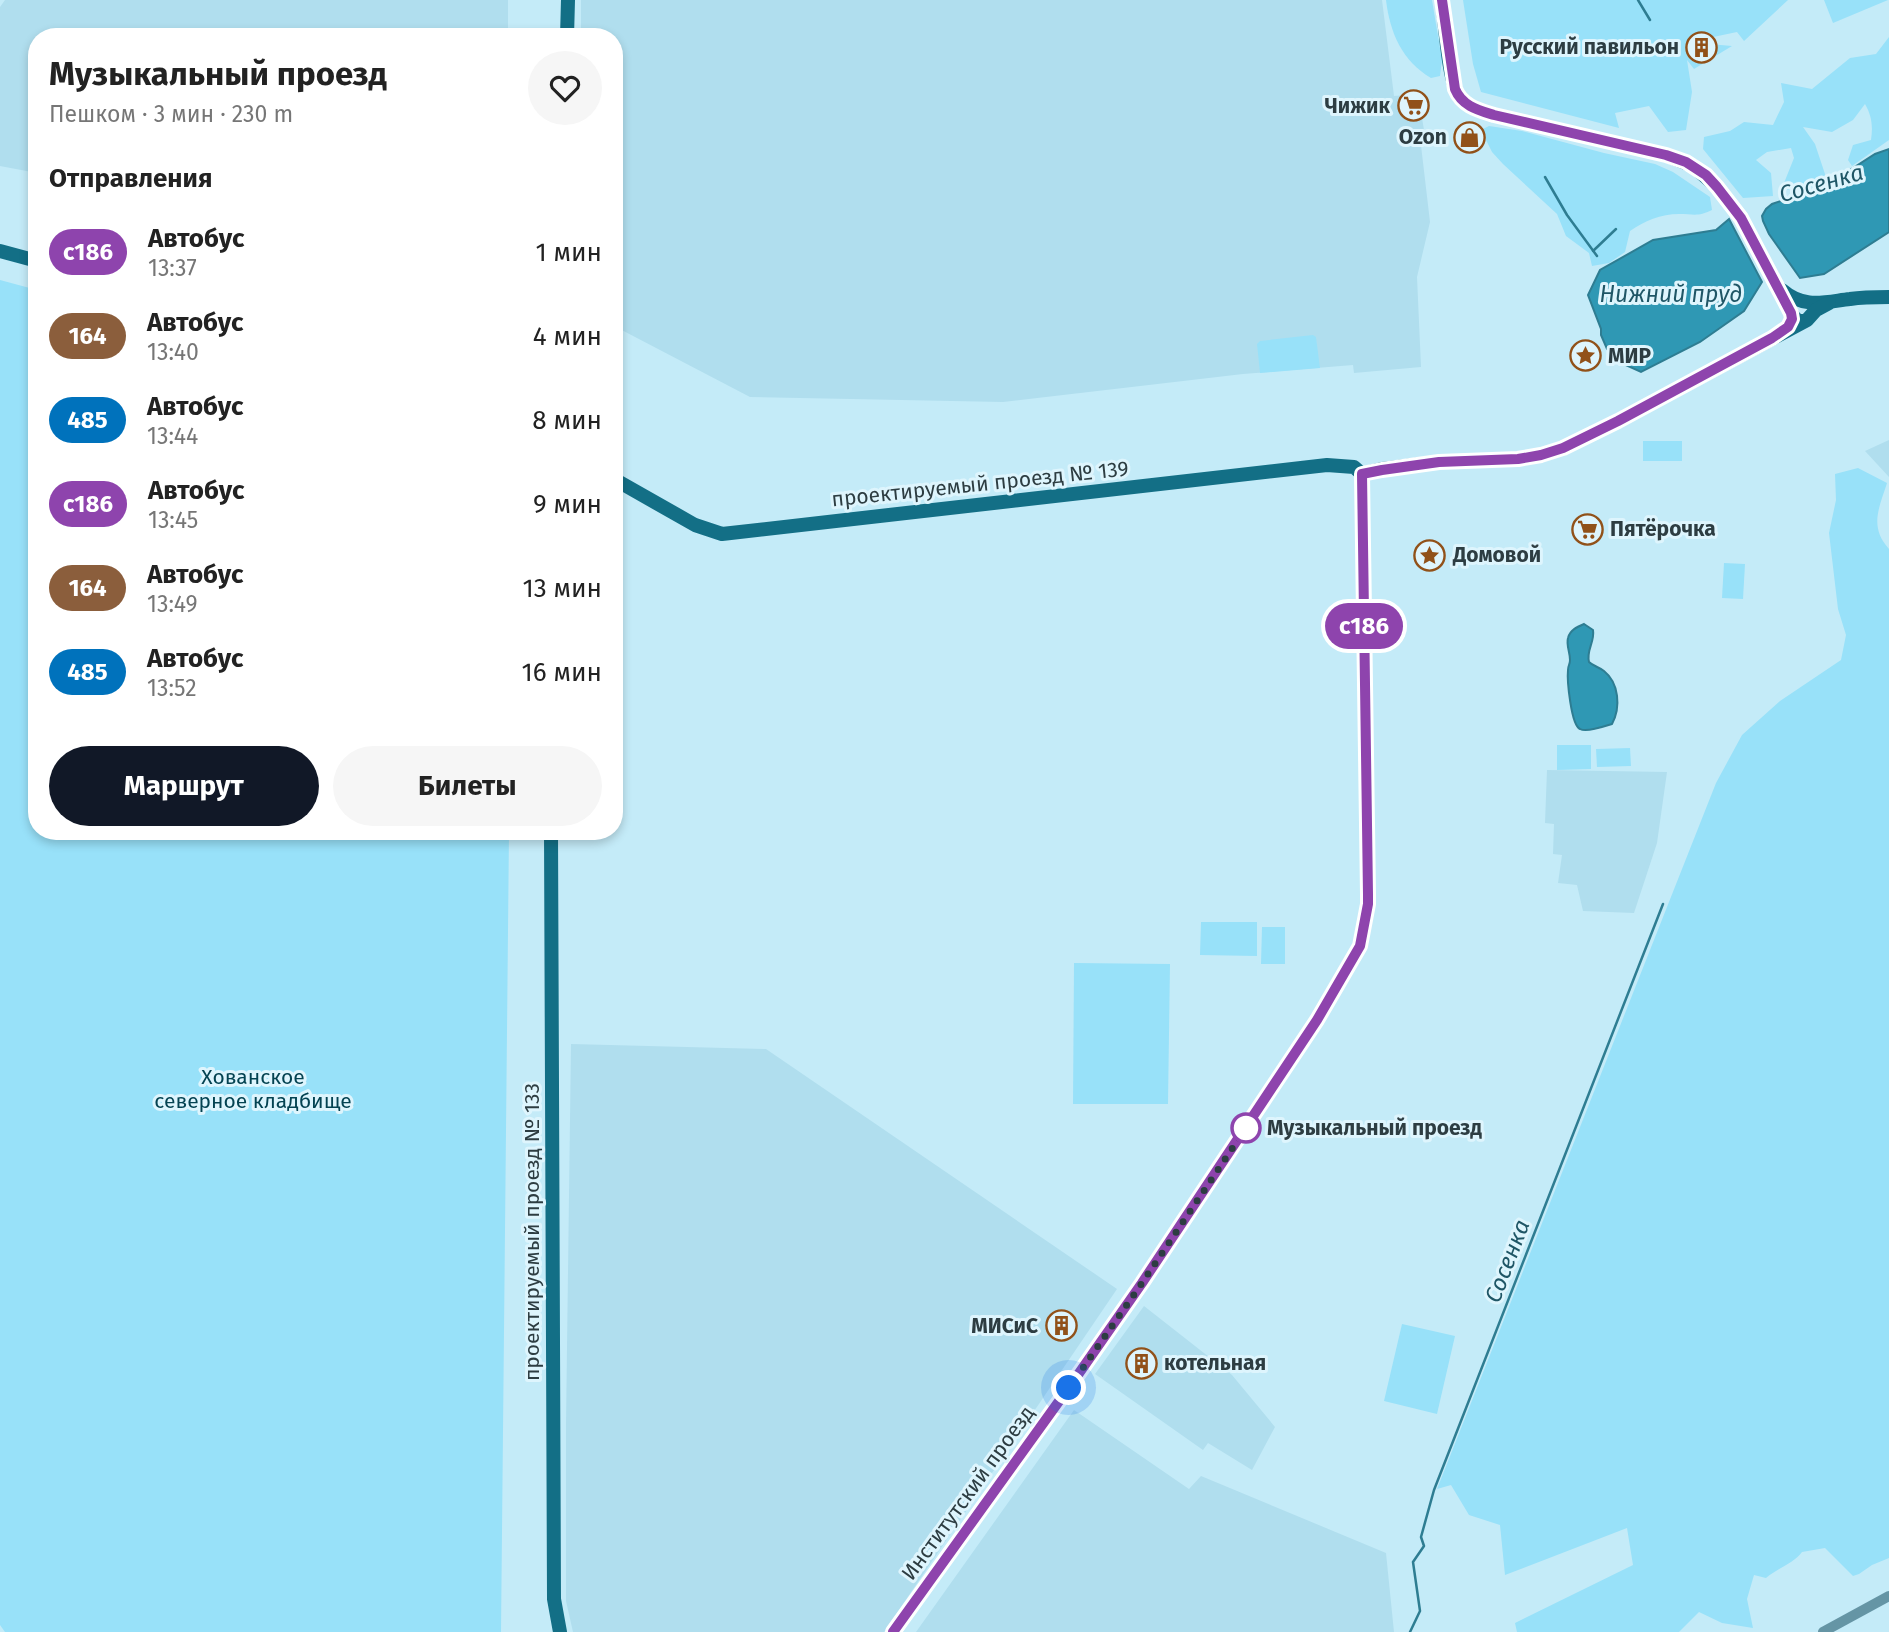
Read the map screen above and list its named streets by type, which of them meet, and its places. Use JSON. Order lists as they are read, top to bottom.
{
  "streets": {
    "street": ["проектируемый проезд № 139", "проектируемый проезд № 133", "Институтский проезд"]
  },
  "crossings": [
    ["проектируемый проезд № 139", "Институтский проезд"]
  ],
  "water": ["Сосенка", "Нижний пруд"],
  "parks": ["Хованское северное кладбище"],
  "places": {
    "building": ["Русский павильон", "МИСиС", "котельная"],
    "supermarket": ["Чижик", "Пятёрочка"],
    "shop": ["Ozon"],
    "place": ["МИР", "Домовой"],
    "other": ["Музыкальный проезд"]
  },
  "lines": ["bus line с186"],
  "page": {
    "on_map": "с186",
    "heading": [
      ["Музыкальный проезд", "Пешком · 3 мин · 230 m"],
      "Отправления"
    ],
    "list": [
      {
        "mark": "с186",
        "name": "Автобус",
        "note": "13:37",
        "value": "1 мин"
      },
      {
        "mark": "164",
        "name": "Автобус",
        "note": "13:40",
        "value": "4 мин"
      },
      {
        "mark": "485",
        "name": "Автобус",
        "note": "13:44",
        "value": "8 мин"
      },
      {
        "mark": "с186",
        "name": "Автобус",
        "note": "13:45",
        "value": "9 мин"
      },
      {
        "mark": "164",
        "name": "Автобус",
        "note": "13:49",
        "value": "13 мин"
      },
      {
        "mark": "485",
        "name": "Автобус",
        "note": "13:52",
        "value": "16 мин"
      }
    ],
    "buttons": ["Маршрут", "Билеты"]
  }
}
